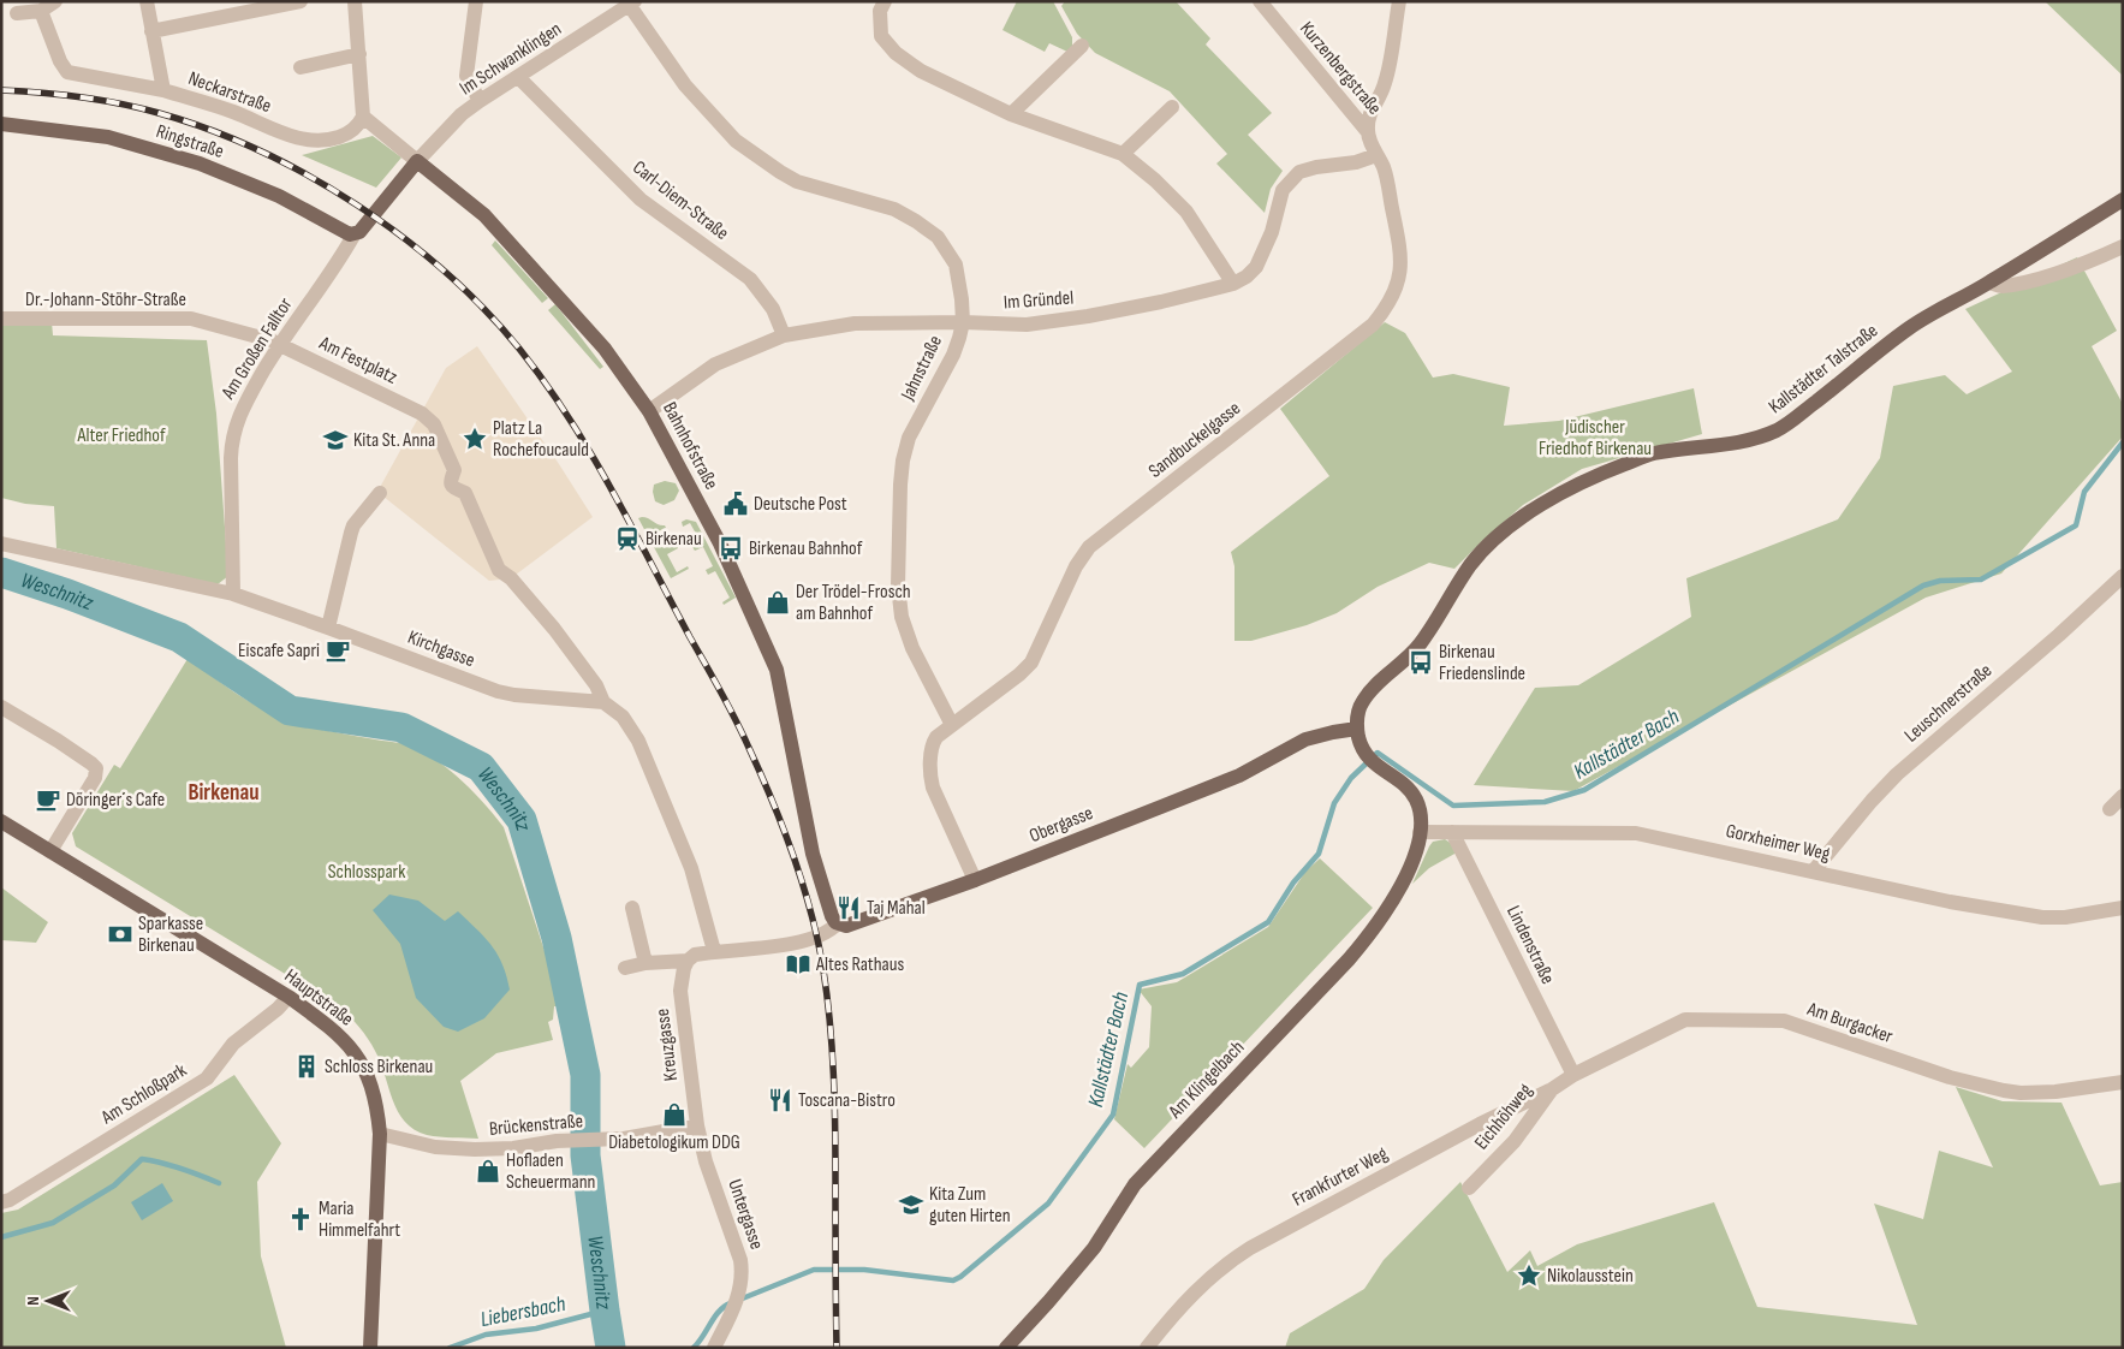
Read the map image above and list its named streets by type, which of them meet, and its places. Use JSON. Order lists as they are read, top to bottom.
{
  "streets": {
    "main road": [
      "Ringstraße",
      "Am Großen Falltor",
      "Kallstädter Talstraße",
      "Bahnhofstraße",
      "Obergasse",
      "Hauptstraße",
      "Am Klingelbach"
    ],
    "street": [
      "Im Schwanklingen",
      "Kurzenbergstraße",
      "Neckarstraße",
      "Carl-Diem-Straße",
      "Dr.-Johann-Stöhr-Straße",
      "Im Gründel",
      "Am Festplatz",
      "Jahnstraße",
      "Sandbuckelgasse",
      "Kirchgasse",
      "Leuschnerstraße",
      "Gorxheimer Weg",
      "Lindenstraße",
      "Am Burgacker",
      "Kreuzgasse",
      "Am Schloßpark",
      "Eichhöhweg",
      "Brückenstraße",
      "Frankfurter Weg",
      "Untergasse"
    ]
  },
  "crossings": [
    ["Im Schwanklingen", "Carl-Diem-Straße"],
    ["Im Schwanklingen", "Am Großen Falltor"],
    ["Im Schwanklingen", "Jahnstraße"],
    ["Im Schwanklingen", "Bahnhofstraße"],
    ["Kurzenbergstraße", "Sandbuckelgasse"],
    ["Ringstraße", "Am Großen Falltor"],
    ["Carl-Diem-Straße", "Im Gründel"],
    ["Dr.-Johann-Stöhr-Straße", "Am Großen Falltor"],
    ["Dr.-Johann-Stöhr-Straße", "Am Festplatz"],
    ["Im Gründel", "Jahnstraße"],
    ["Im Gründel", "Sandbuckelgasse"],
    ["Im Gründel", "Bahnhofstraße"],
    ["Am Großen Falltor", "Am Festplatz"],
    ["Am Großen Falltor", "Bahnhofstraße"],
    ["Am Großen Falltor", "Kirchgasse"],
    ["Am Festplatz", "Kirchgasse"],
    ["Jahnstraße", "Sandbuckelgasse"],
    ["Kallstädter Talstraße", "Obergasse"],
    ["Sandbuckelgasse", "Obergasse"],
    ["Bahnhofstraße", "Obergasse"],
    ["Leuschnerstraße", "Gorxheimer Weg"],
    ["Gorxheimer Weg", "Lindenstraße"],
    ["Gorxheimer Weg", "Am Klingelbach"],
    ["Lindenstraße", "Am Burgacker"],
    ["Lindenstraße", "Eichhöhweg"],
    ["Hauptstraße", "Am Schloßpark"],
    ["Hauptstraße", "Brückenstraße"],
    ["Am Burgacker", "Eichhöhweg"],
    ["Kreuzgasse", "Brückenstraße"],
    ["Kreuzgasse", "Untergasse"],
    ["Eichhöhweg", "Frankfurter Weg"],
    ["Brückenstraße", "Untergasse"]
  ],
  "districts": ["Birkenau"],
  "water": ["Weschnitz", "Kallstädter Bach", "Liebersbach"],
  "parks": ["Jüdischer Friedhof Birkenau", "Alter Friedhof", "Schlosspark"],
  "places": {
    "place": ["Platz La Rochefoucauld", "Nikolausstein"],
    "school or university": ["Kita St. Anna", "Kita Zum guten Hirten"],
    "public building": ["Deutsche Post"],
    "station": ["Birkenau"],
    "bus stop": ["Birkenau Bahnhof", "Birkenau Friedenslinde"],
    "shop": ["Der Trödel-Frosch am Bahnhof", "Diabetologikum DDG", "Hofladen Scheuermann"],
    "cafe": ["Eiscafe Sapri", "Döringer´s Cafe"],
    "restaurant": ["Taj Mahal", "Toscana-Bistro"],
    "bank": ["Sparkasse Birkenau"],
    "library": ["Altes Rathaus"],
    "building": ["Schloss Birkenau"],
    "church": ["Maria Himmelfahrt"]
  },
  "north": "left"
}
